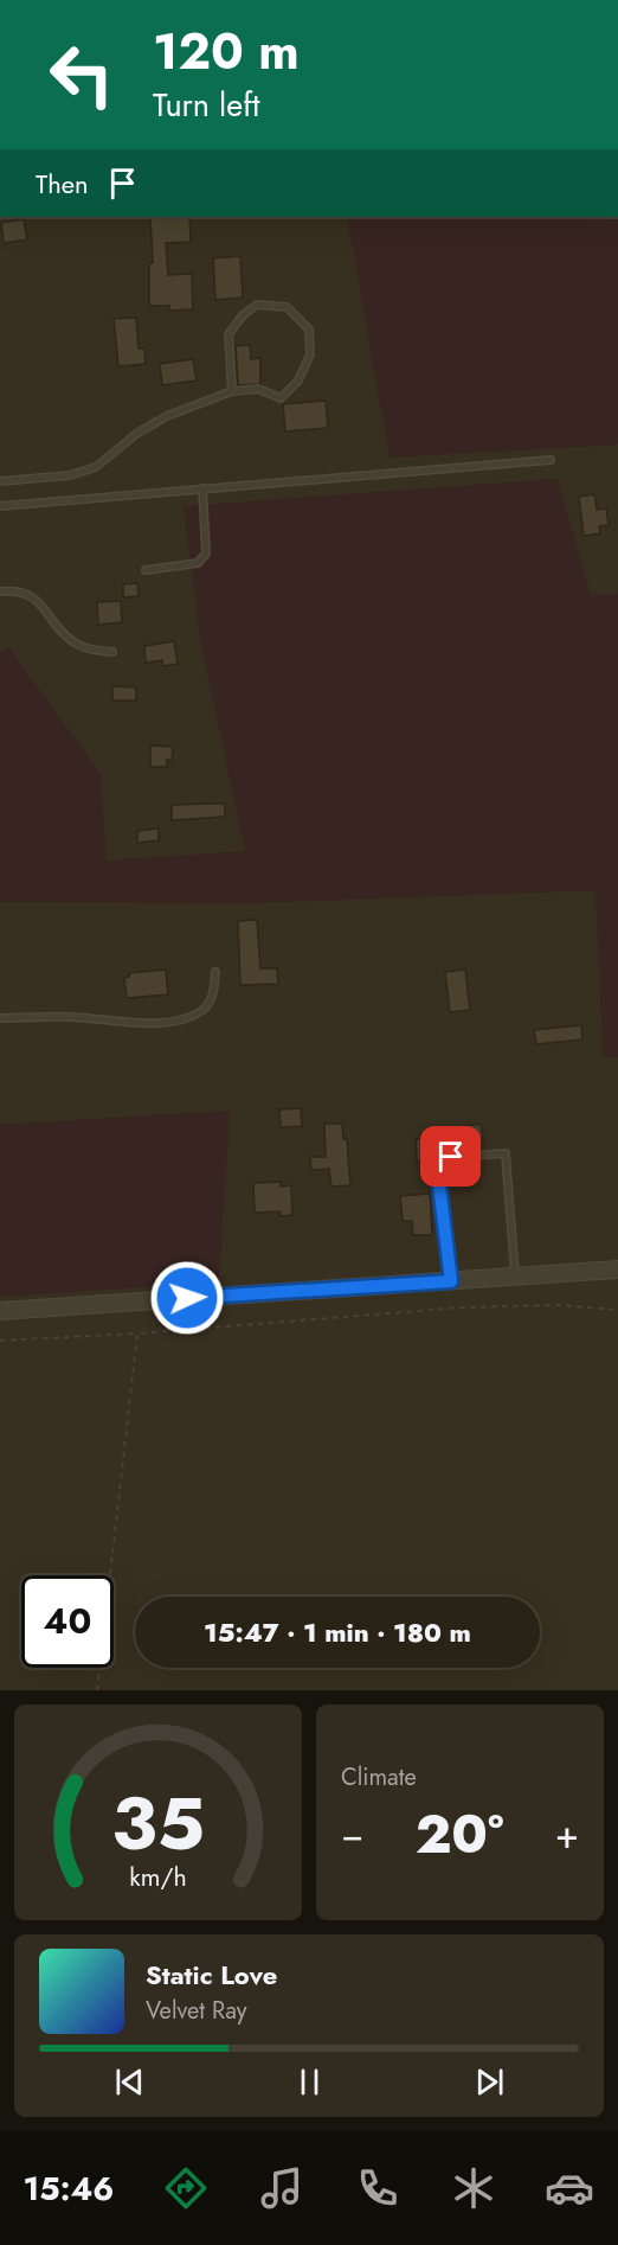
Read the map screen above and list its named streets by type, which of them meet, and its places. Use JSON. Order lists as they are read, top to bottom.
{
  "page": {
    "turn": ["120 m", "Turn left"],
    "then": "Then",
    "limit": "40",
    "trip": "15:47 · 1 min · 180 m",
    "tile": "Climate",
    "heat": ["−", "20°", "+"],
    "song": ["Static Love", "Velvet Ray"],
    "tabs": "15:46",
    "gauge": ["35", "km/h"]
  }
}
